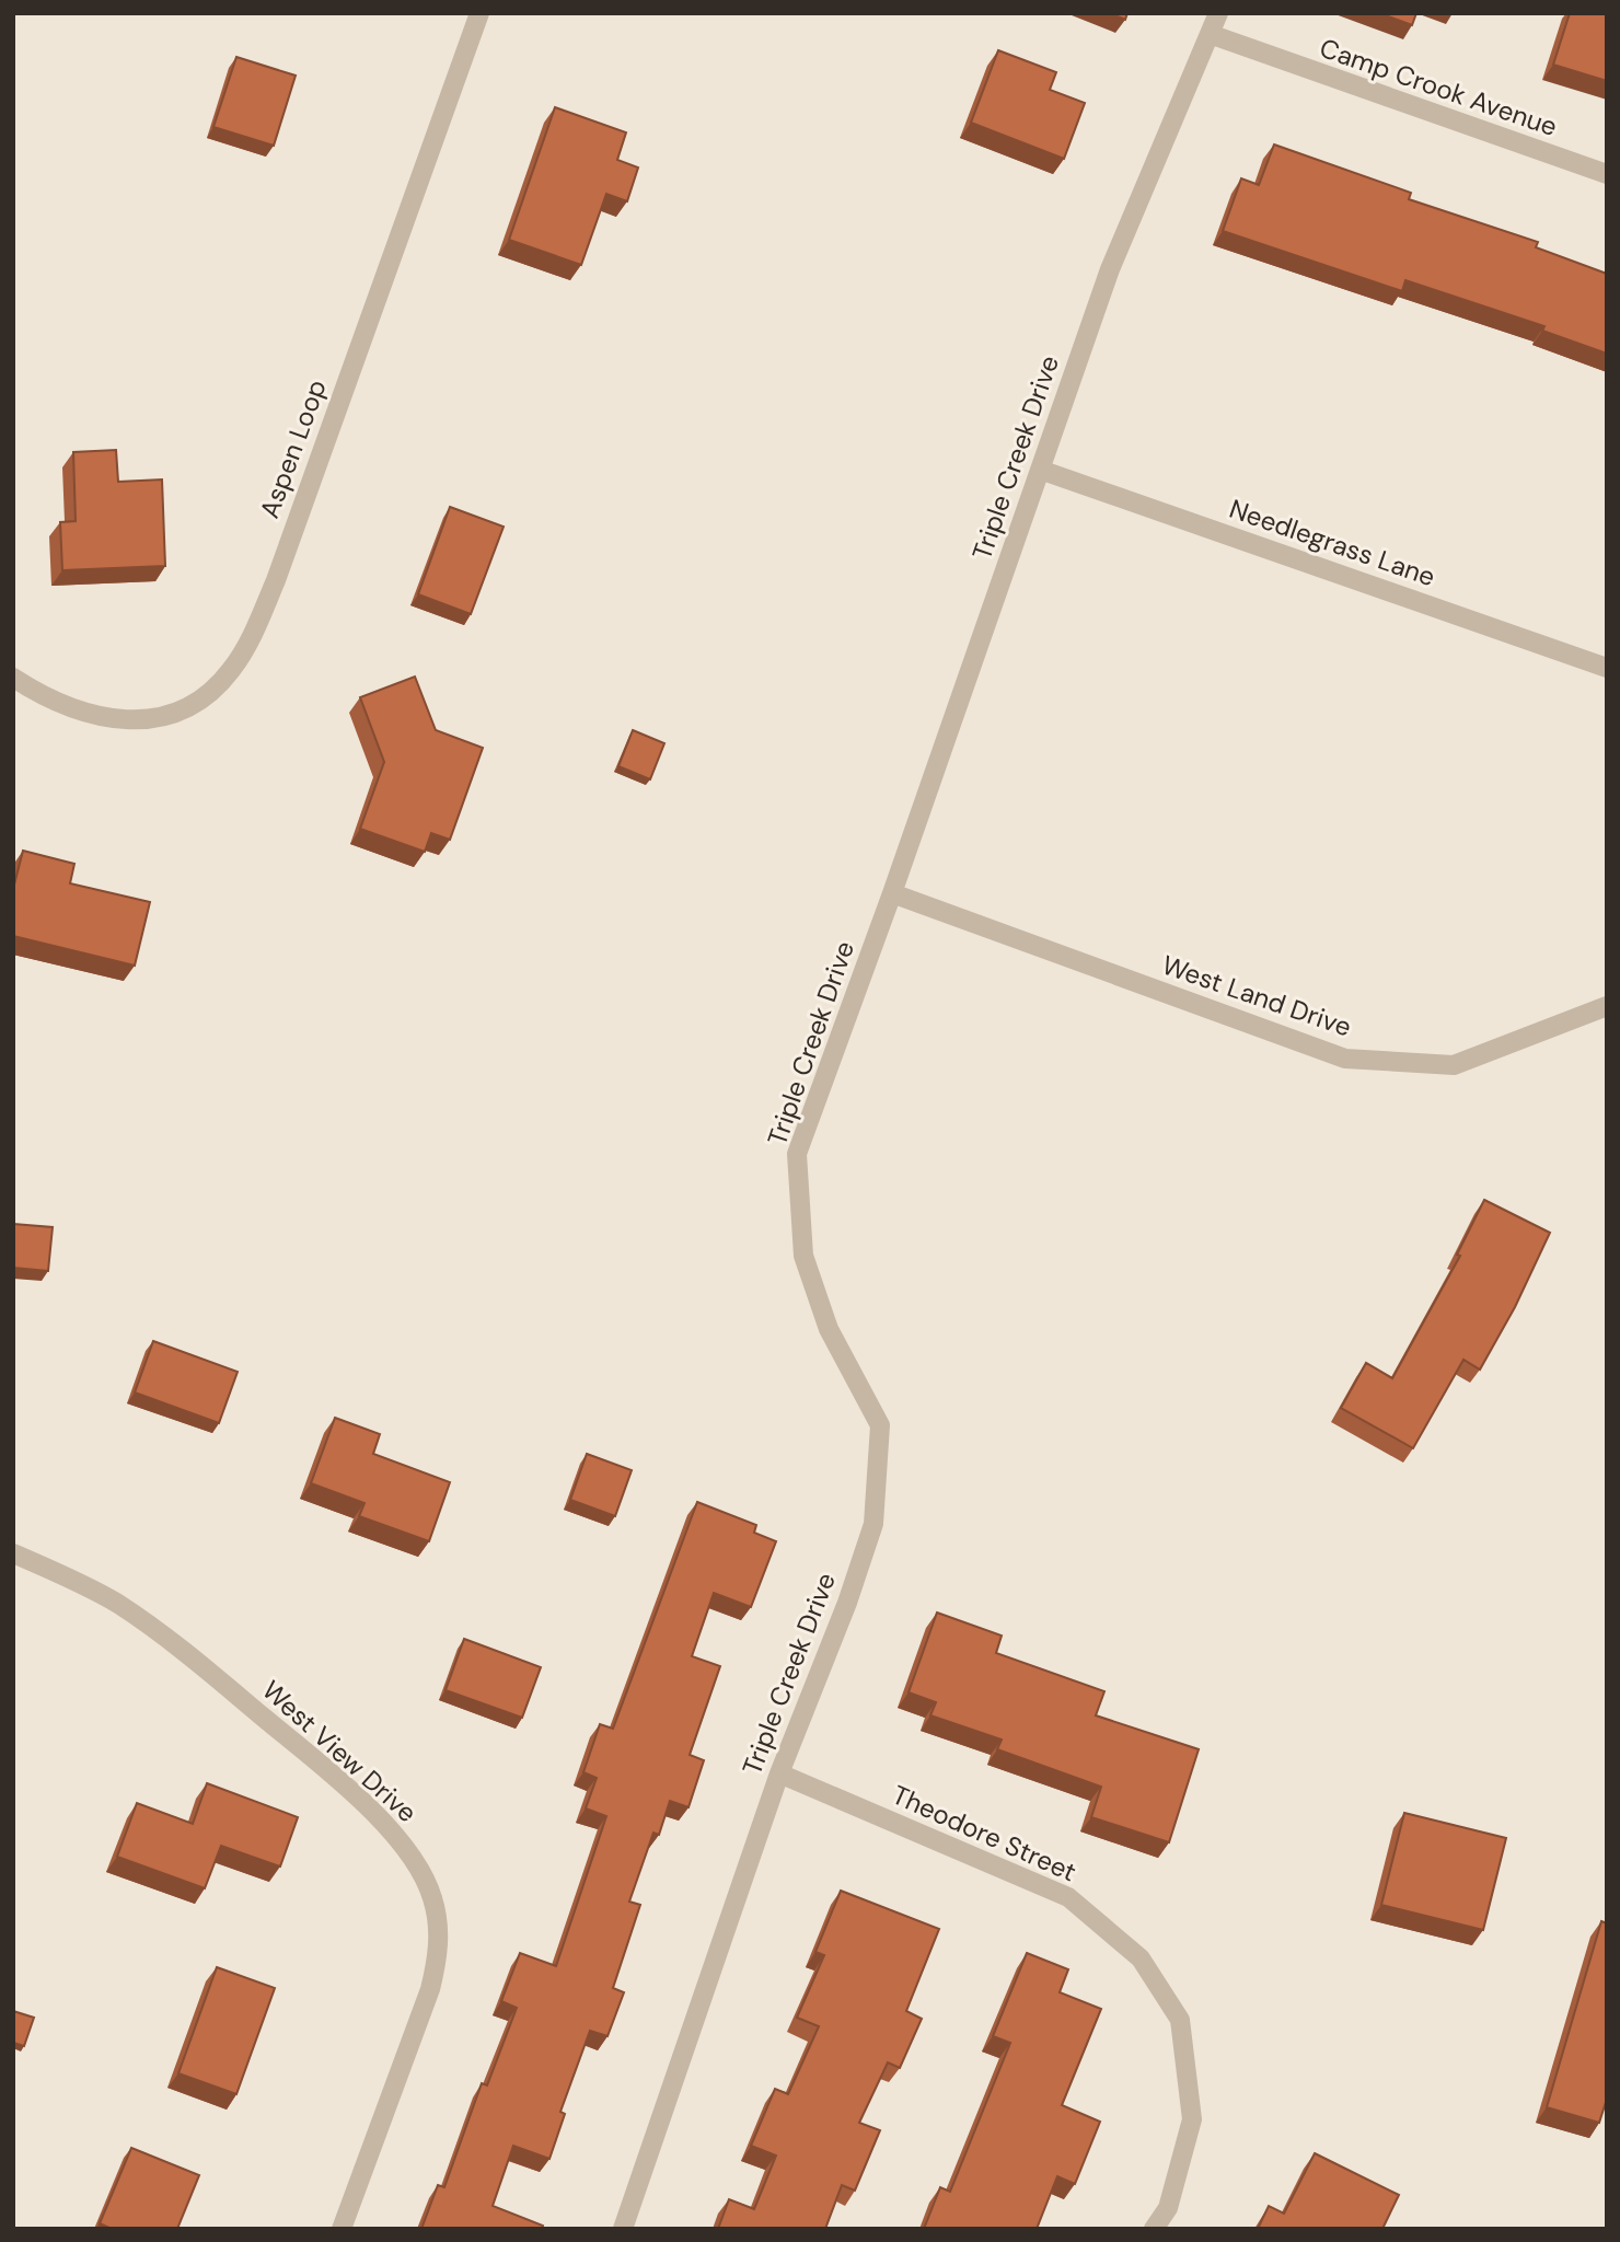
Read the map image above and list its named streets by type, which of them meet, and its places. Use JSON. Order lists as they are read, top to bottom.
{
  "streets": {
    "street": [
      "Camp Crook Avenue",
      "Aspen Loop",
      "Triple Creek Drive",
      "Needlegrass Lane",
      "West Land Drive",
      "West View Drive",
      "Theodore Street"
    ]
  },
  "crossings": [
    ["Camp Crook Avenue", "Triple Creek Drive"],
    ["Triple Creek Drive", "Needlegrass Lane"],
    ["Triple Creek Drive", "West Land Drive"],
    ["Triple Creek Drive", "Theodore Street"]
  ]
}
